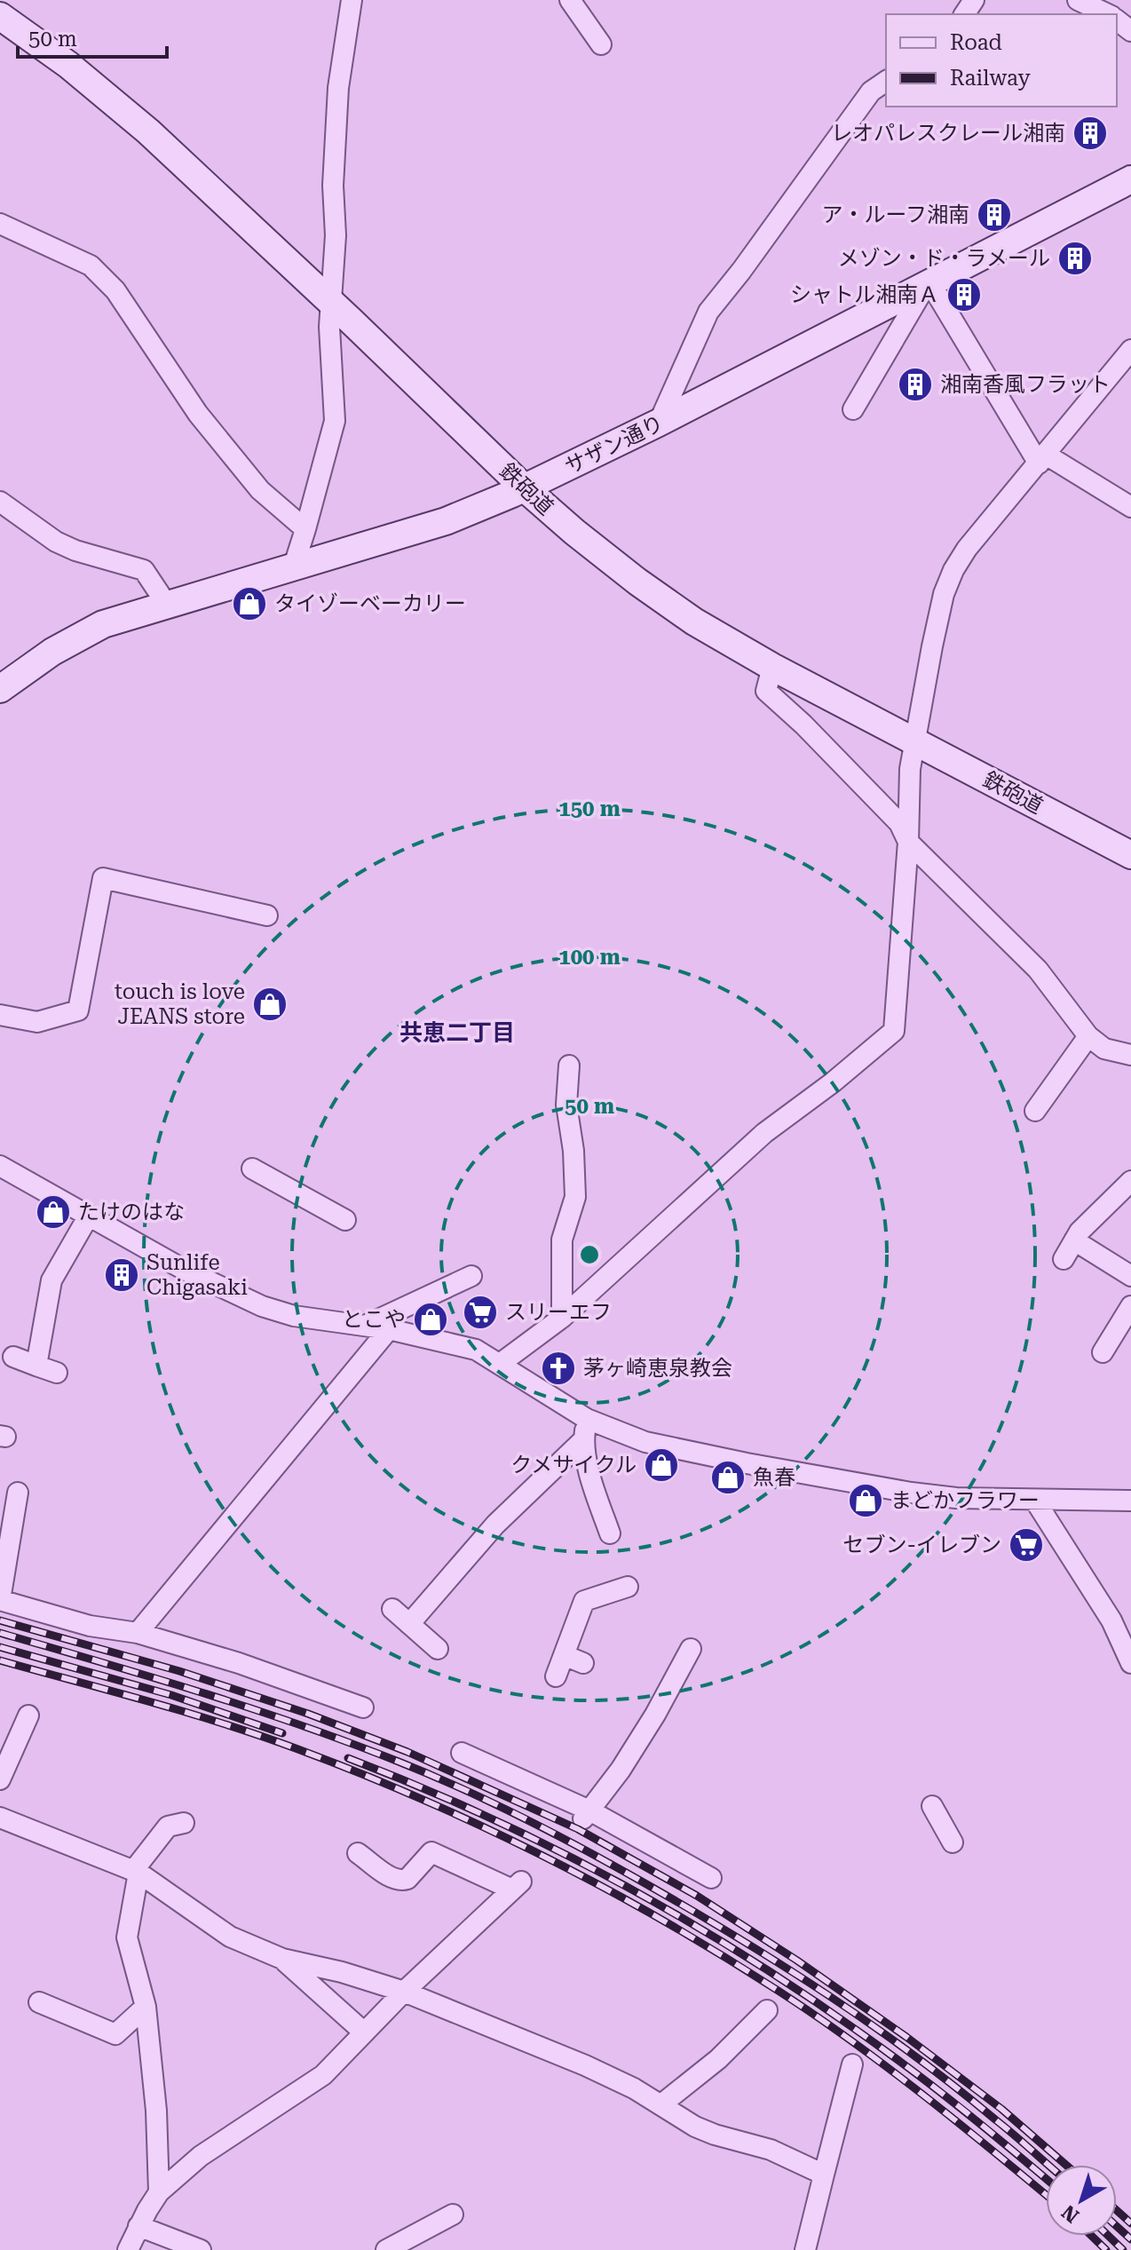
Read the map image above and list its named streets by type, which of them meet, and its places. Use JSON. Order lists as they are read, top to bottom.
{
  "streets": {
    "street": ["サザン通り", "鉄砲道"]
  },
  "crossings": [
    ["サザン通り", "鉄砲道"]
  ],
  "districts": ["共恵二丁目"],
  "places": {
    "building": [
      "レオパレスクレール湘南",
      "ア・ルーフ湘南",
      "メゾン・ド・ラメール",
      "シャトル湘南Ａ",
      "湘南香風フラット",
      "Sunlife Chigasaki"
    ],
    "shop": [
      "タイゾーベーカリー",
      "touch is love JEANS store",
      "たけのはな",
      "とこや",
      "クメサイクル",
      "魚春",
      "まどかフラワー"
    ],
    "supermarket": ["スリーエフ", "セブン-イレブン"],
    "church": ["茅ヶ崎恵泉教会"]
  },
  "legend": ["Road", "Railway"],
  "scale_bar": "50 m",
  "north": "bottom left",
  "rings": ["150 m", "100 m", "50 m"]
}
